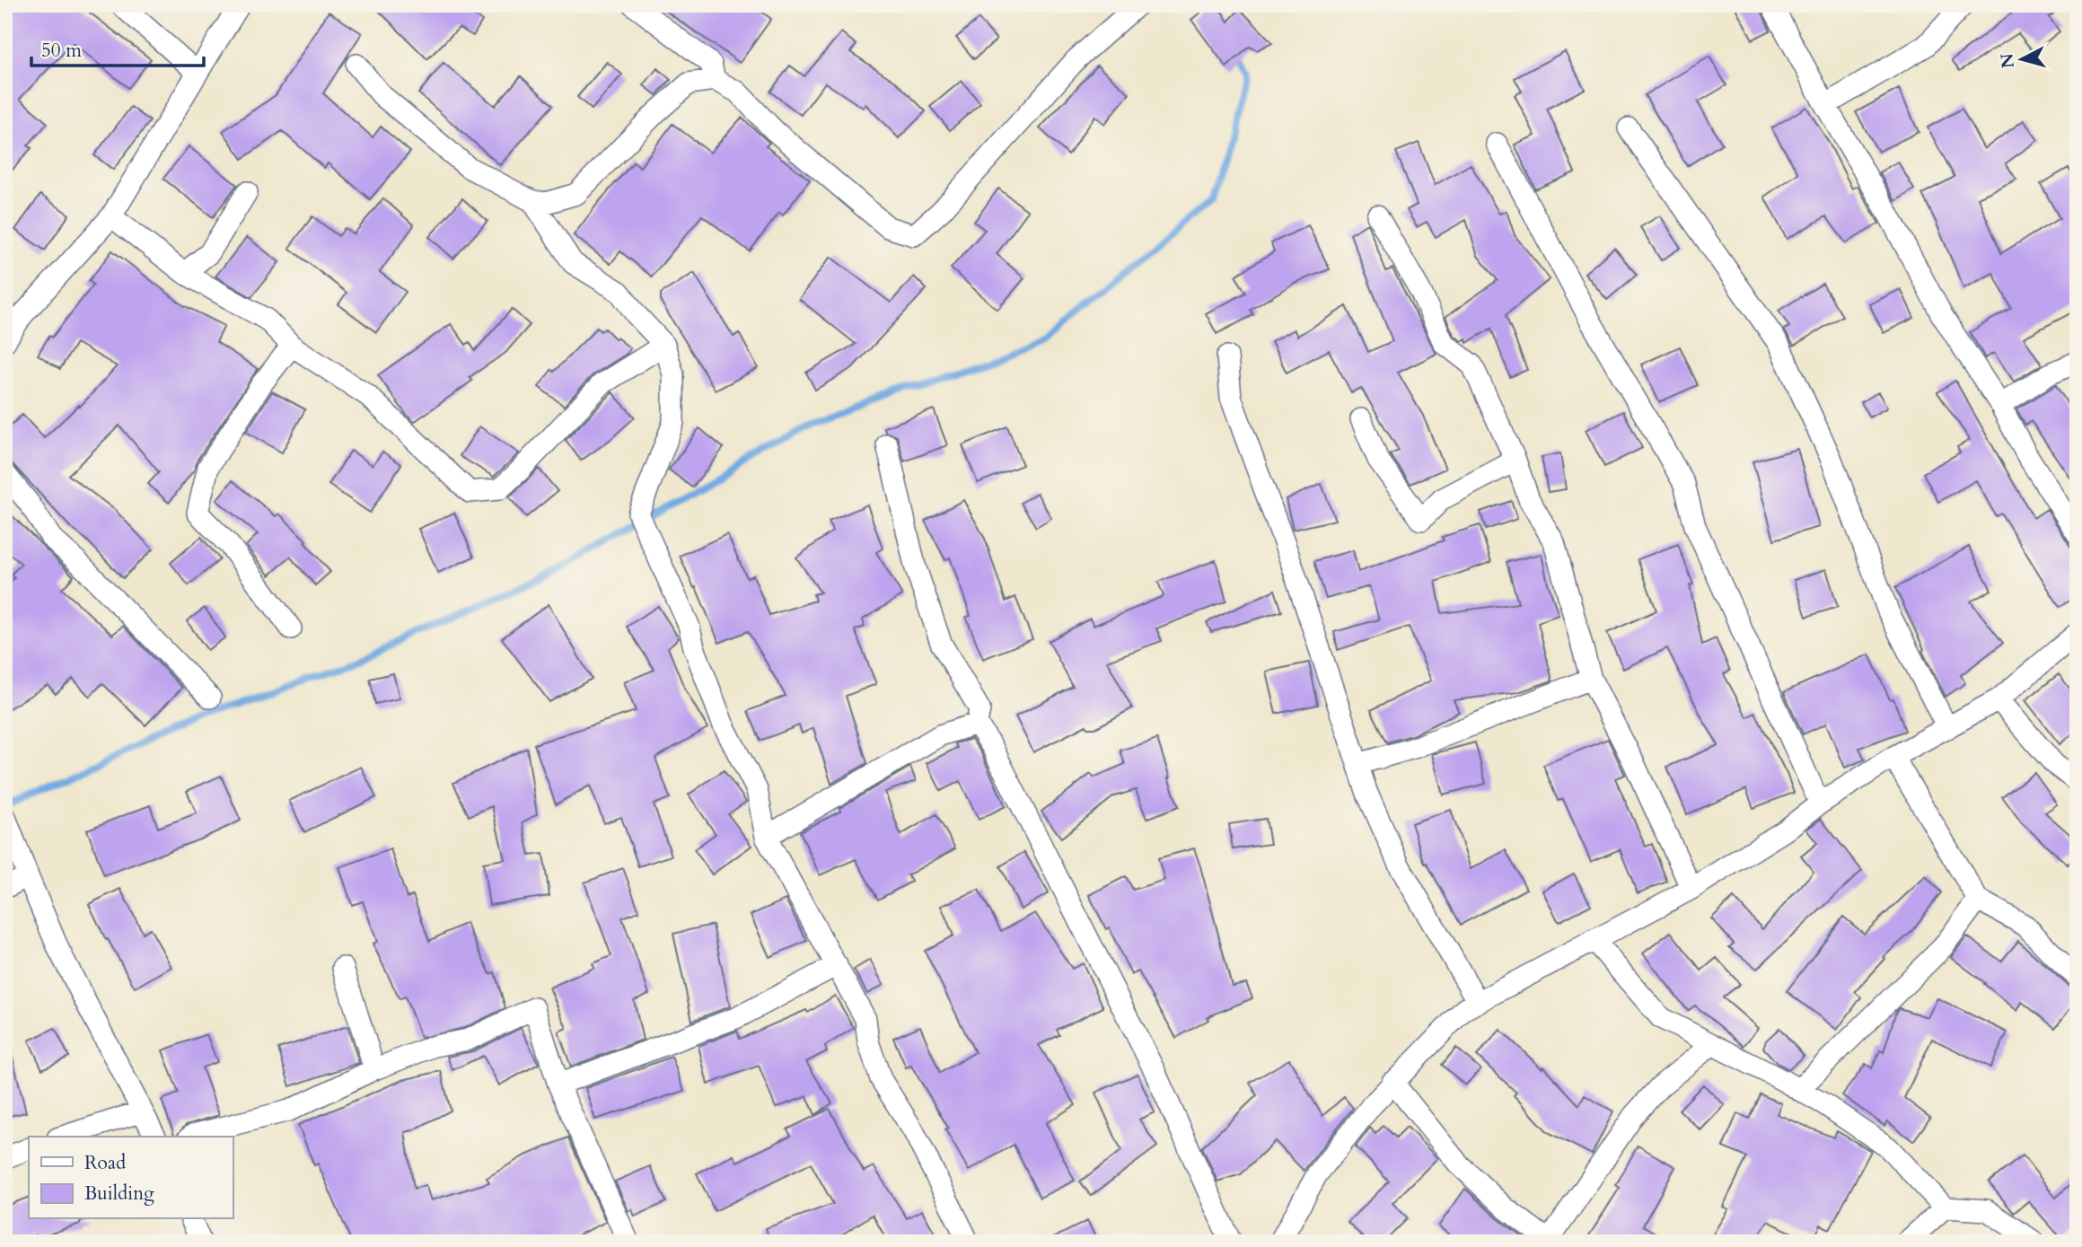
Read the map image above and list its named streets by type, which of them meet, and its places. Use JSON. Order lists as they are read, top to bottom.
{
  "legend": ["Road", "Building"],
  "scale_bar": "50 m",
  "north": "left"
}
